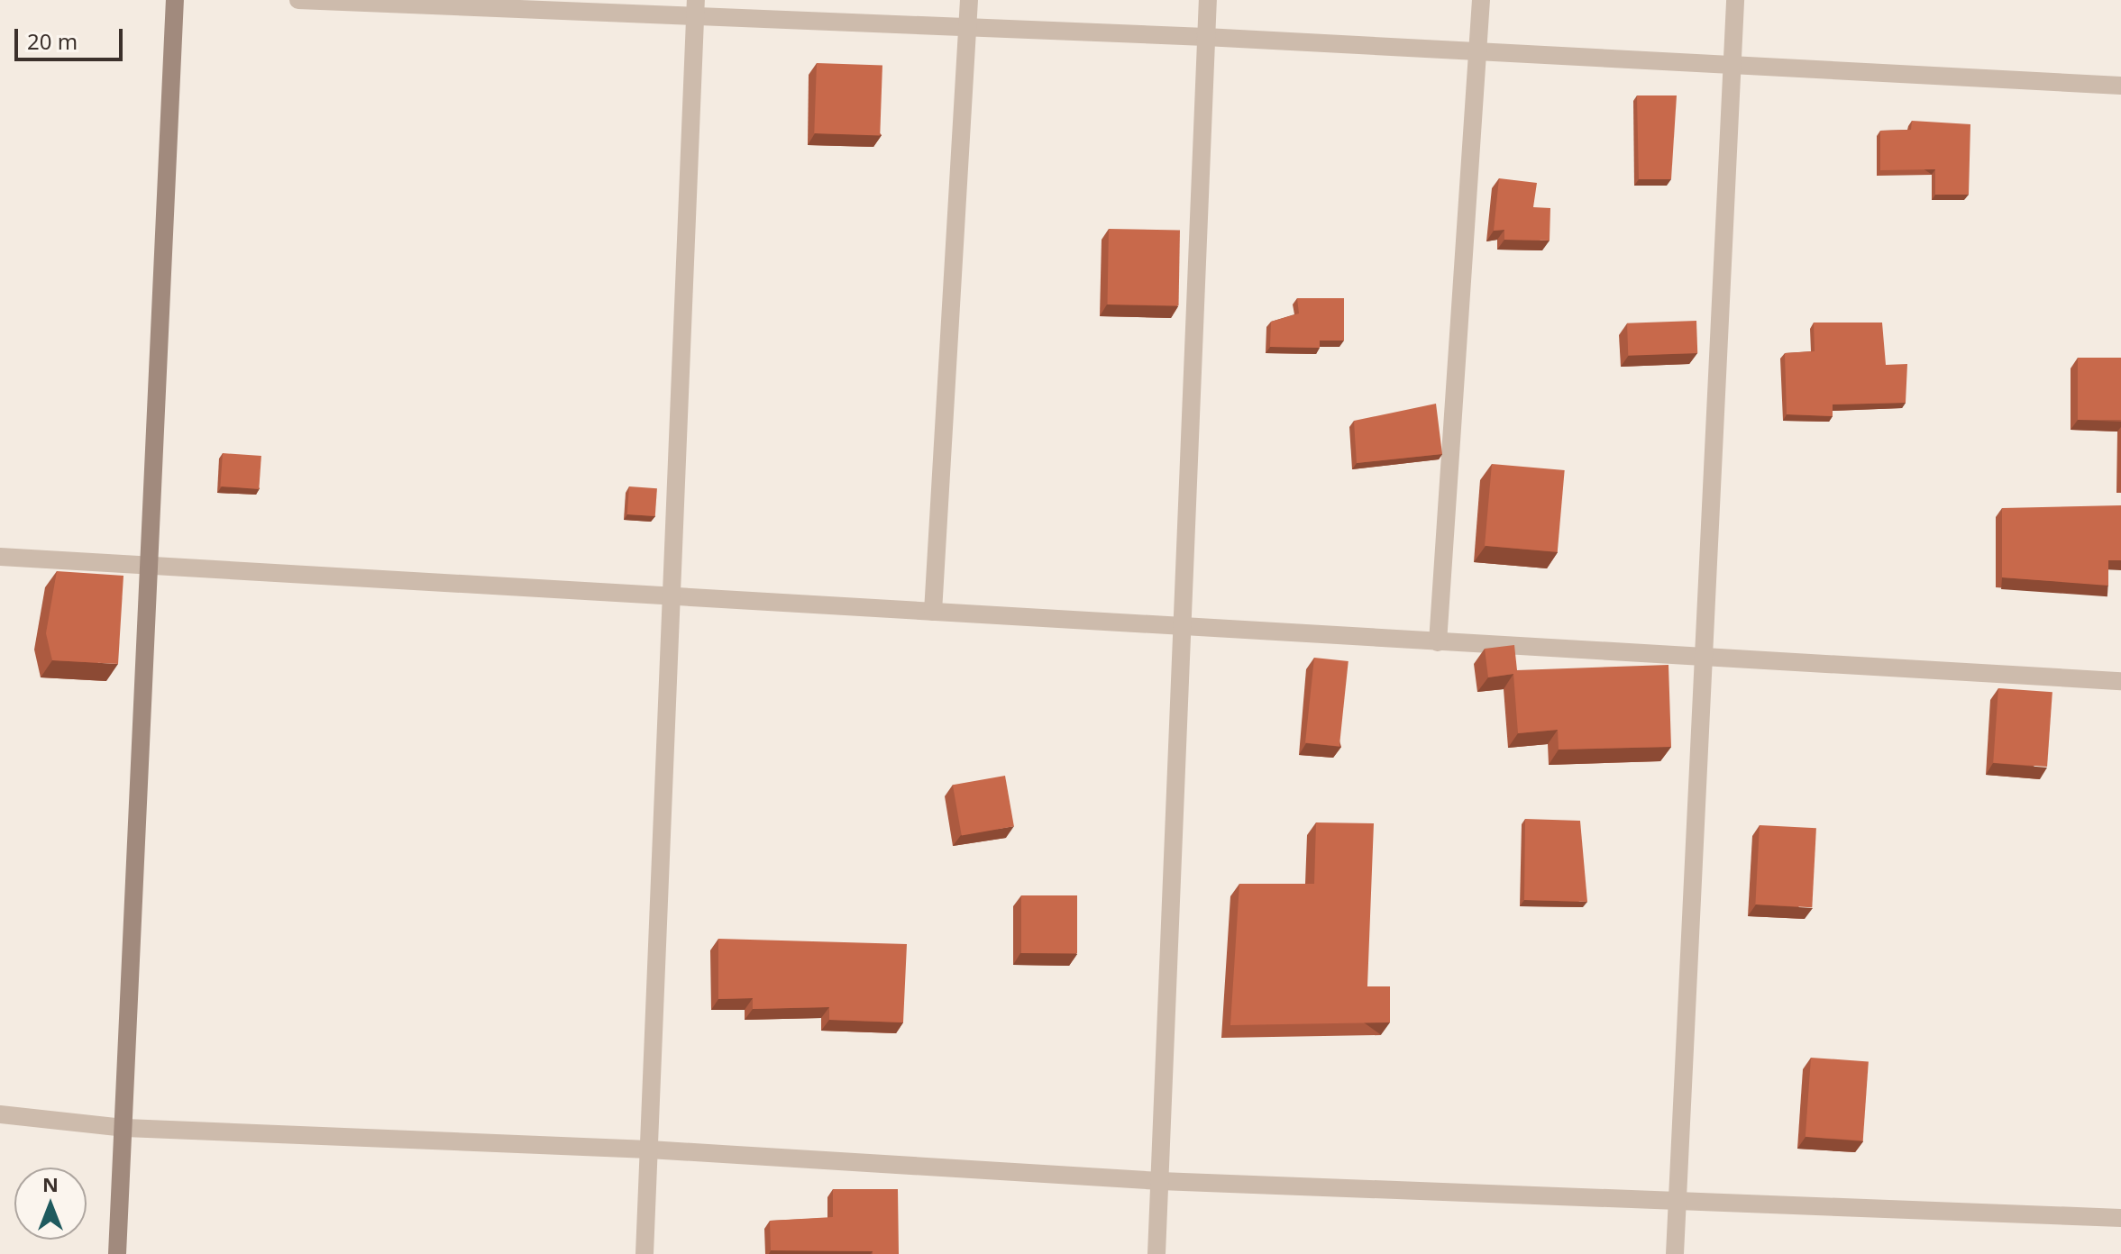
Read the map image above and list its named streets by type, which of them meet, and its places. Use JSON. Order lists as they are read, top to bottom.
{
  "scale_bar": "20 m",
  "north": "top"
}
